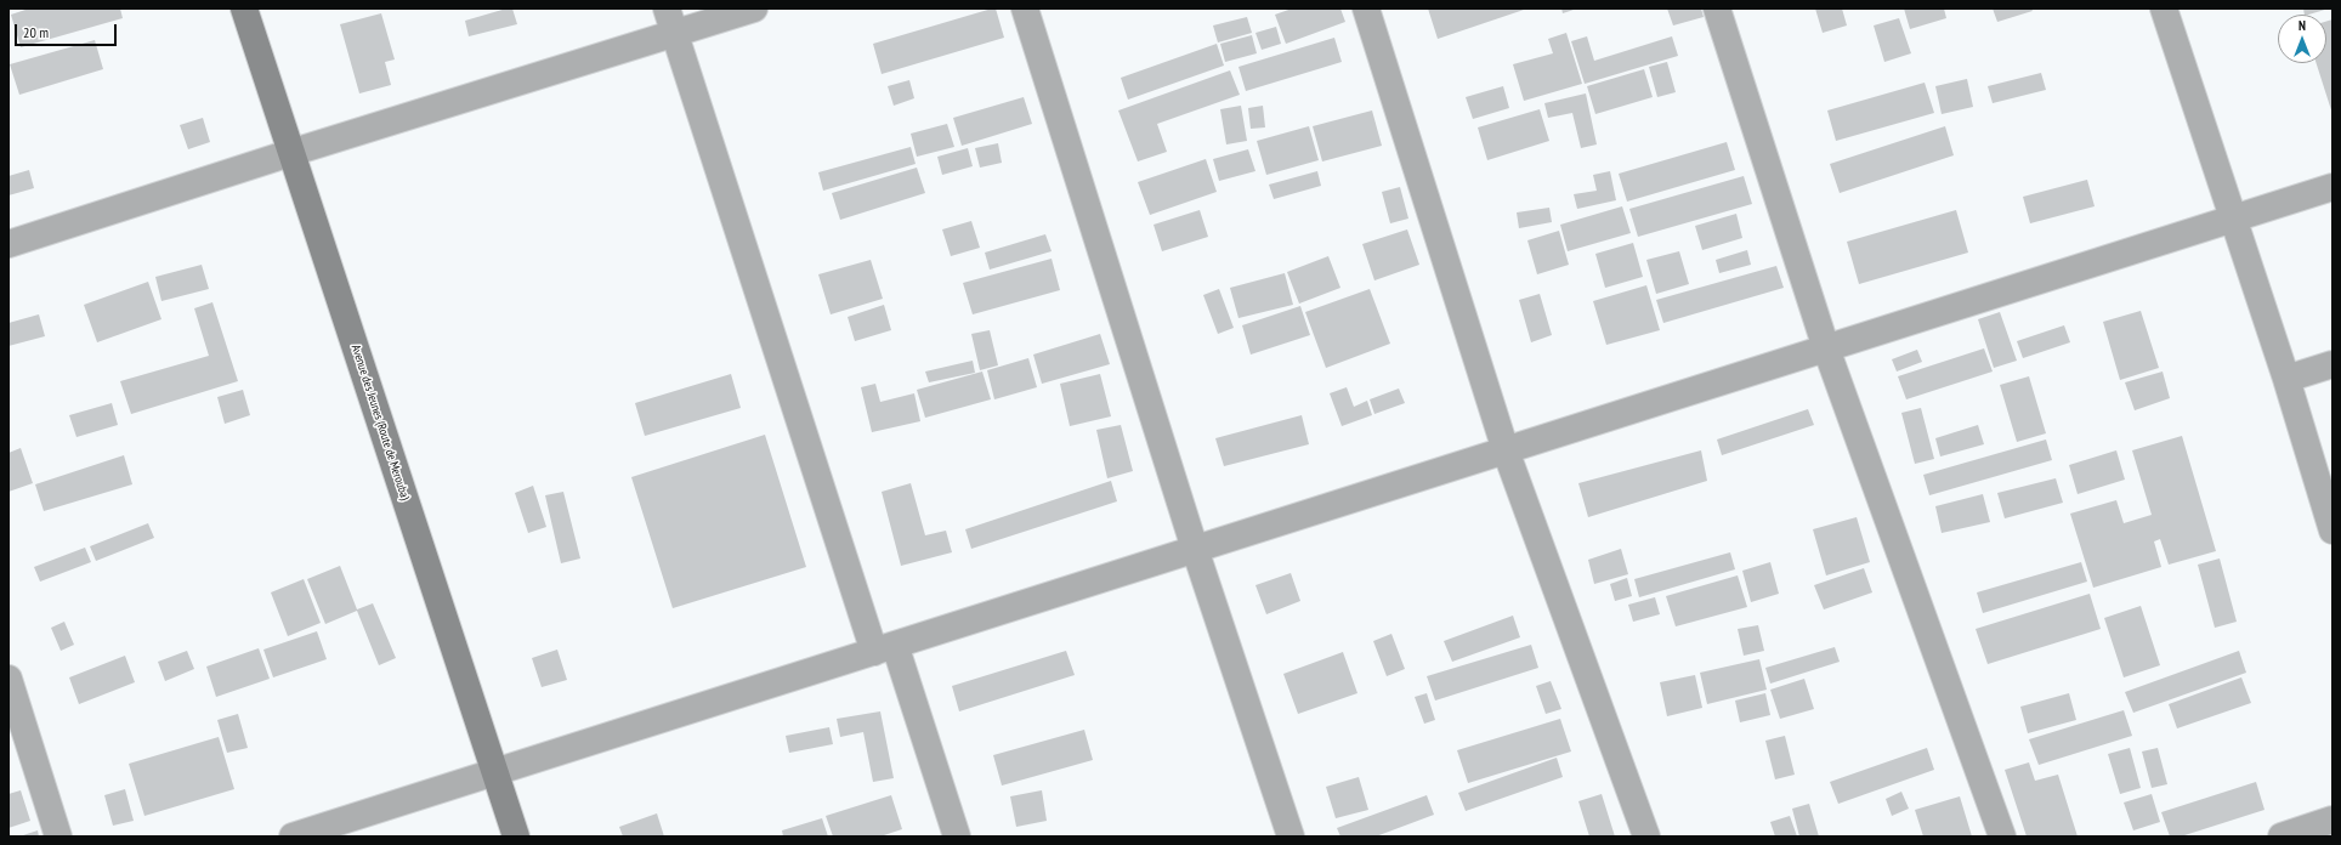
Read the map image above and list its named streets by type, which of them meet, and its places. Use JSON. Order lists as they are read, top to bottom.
{
  "streets": {
    "main road": ["Avenue des Jeunes (Route de Merouba)"]
  },
  "scale_bar": "20 m",
  "north": "top"
}
